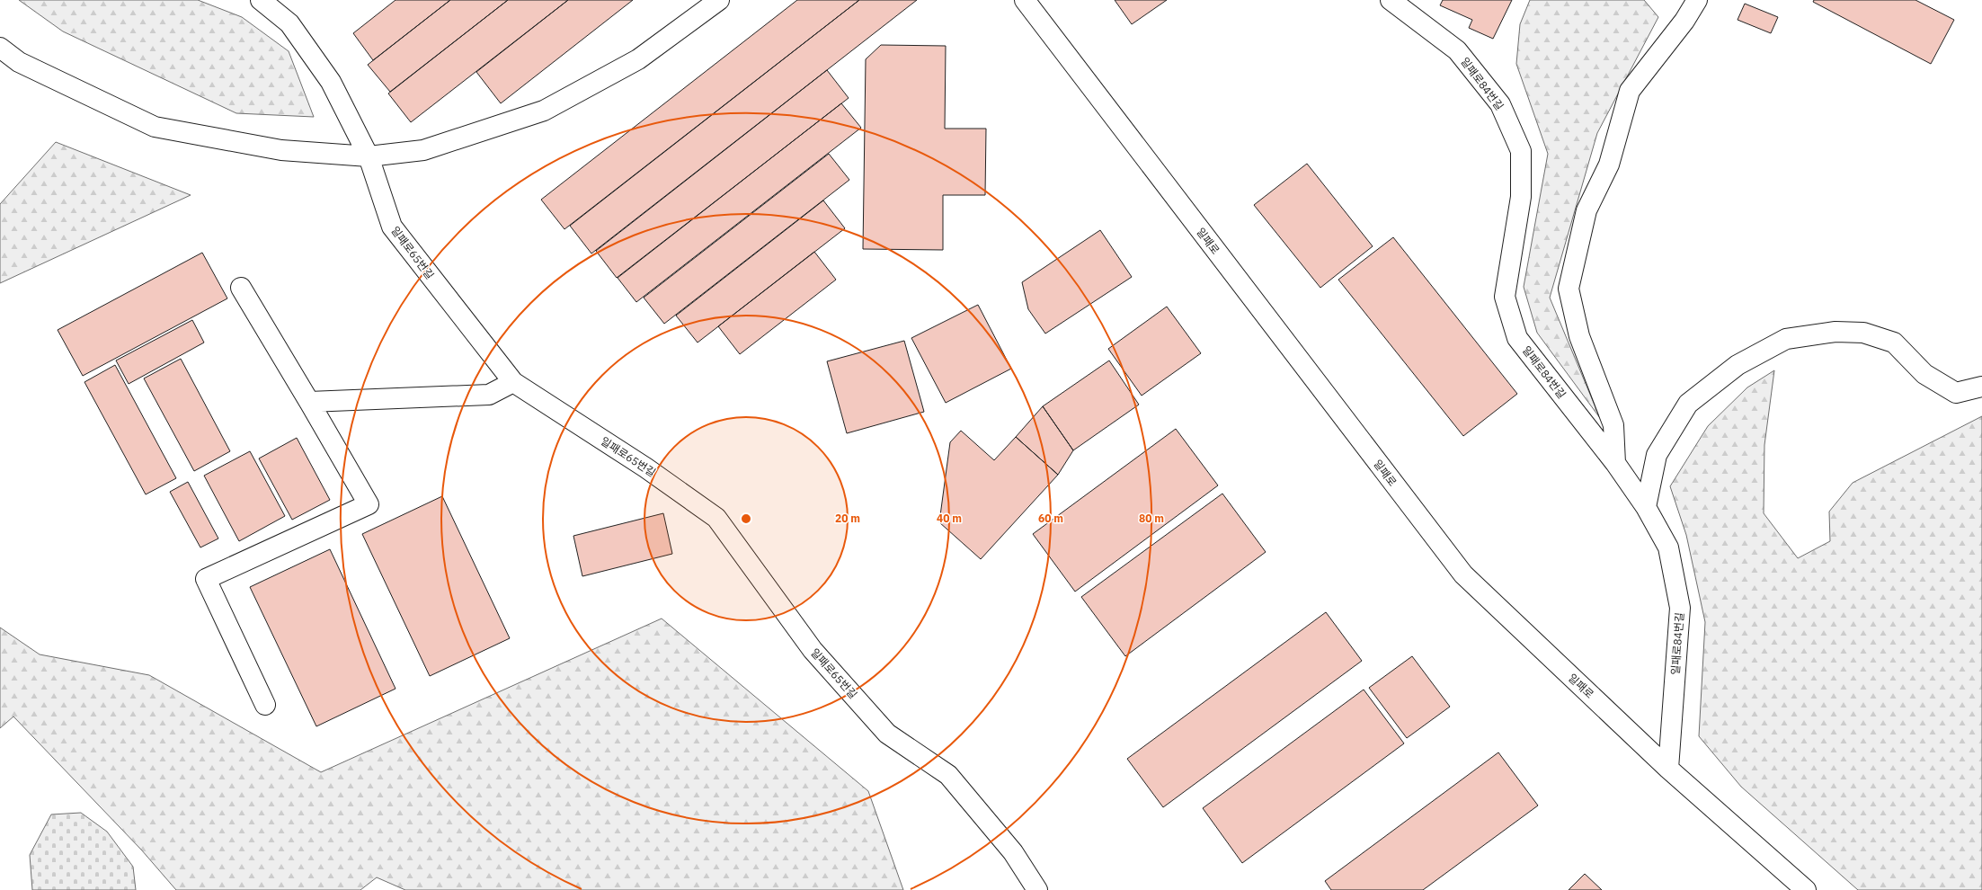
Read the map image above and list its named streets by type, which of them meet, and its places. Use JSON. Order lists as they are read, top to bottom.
{
  "streets": {
    "street": ["일패로84번길", "일패로", "일패로65번길"]
  },
  "crossings": [
    ["일패로84번길", "일패로"]
  ],
  "rings": [
    "20 m",
    "40 m",
    "60 m",
    "80 m"
  ]
}
